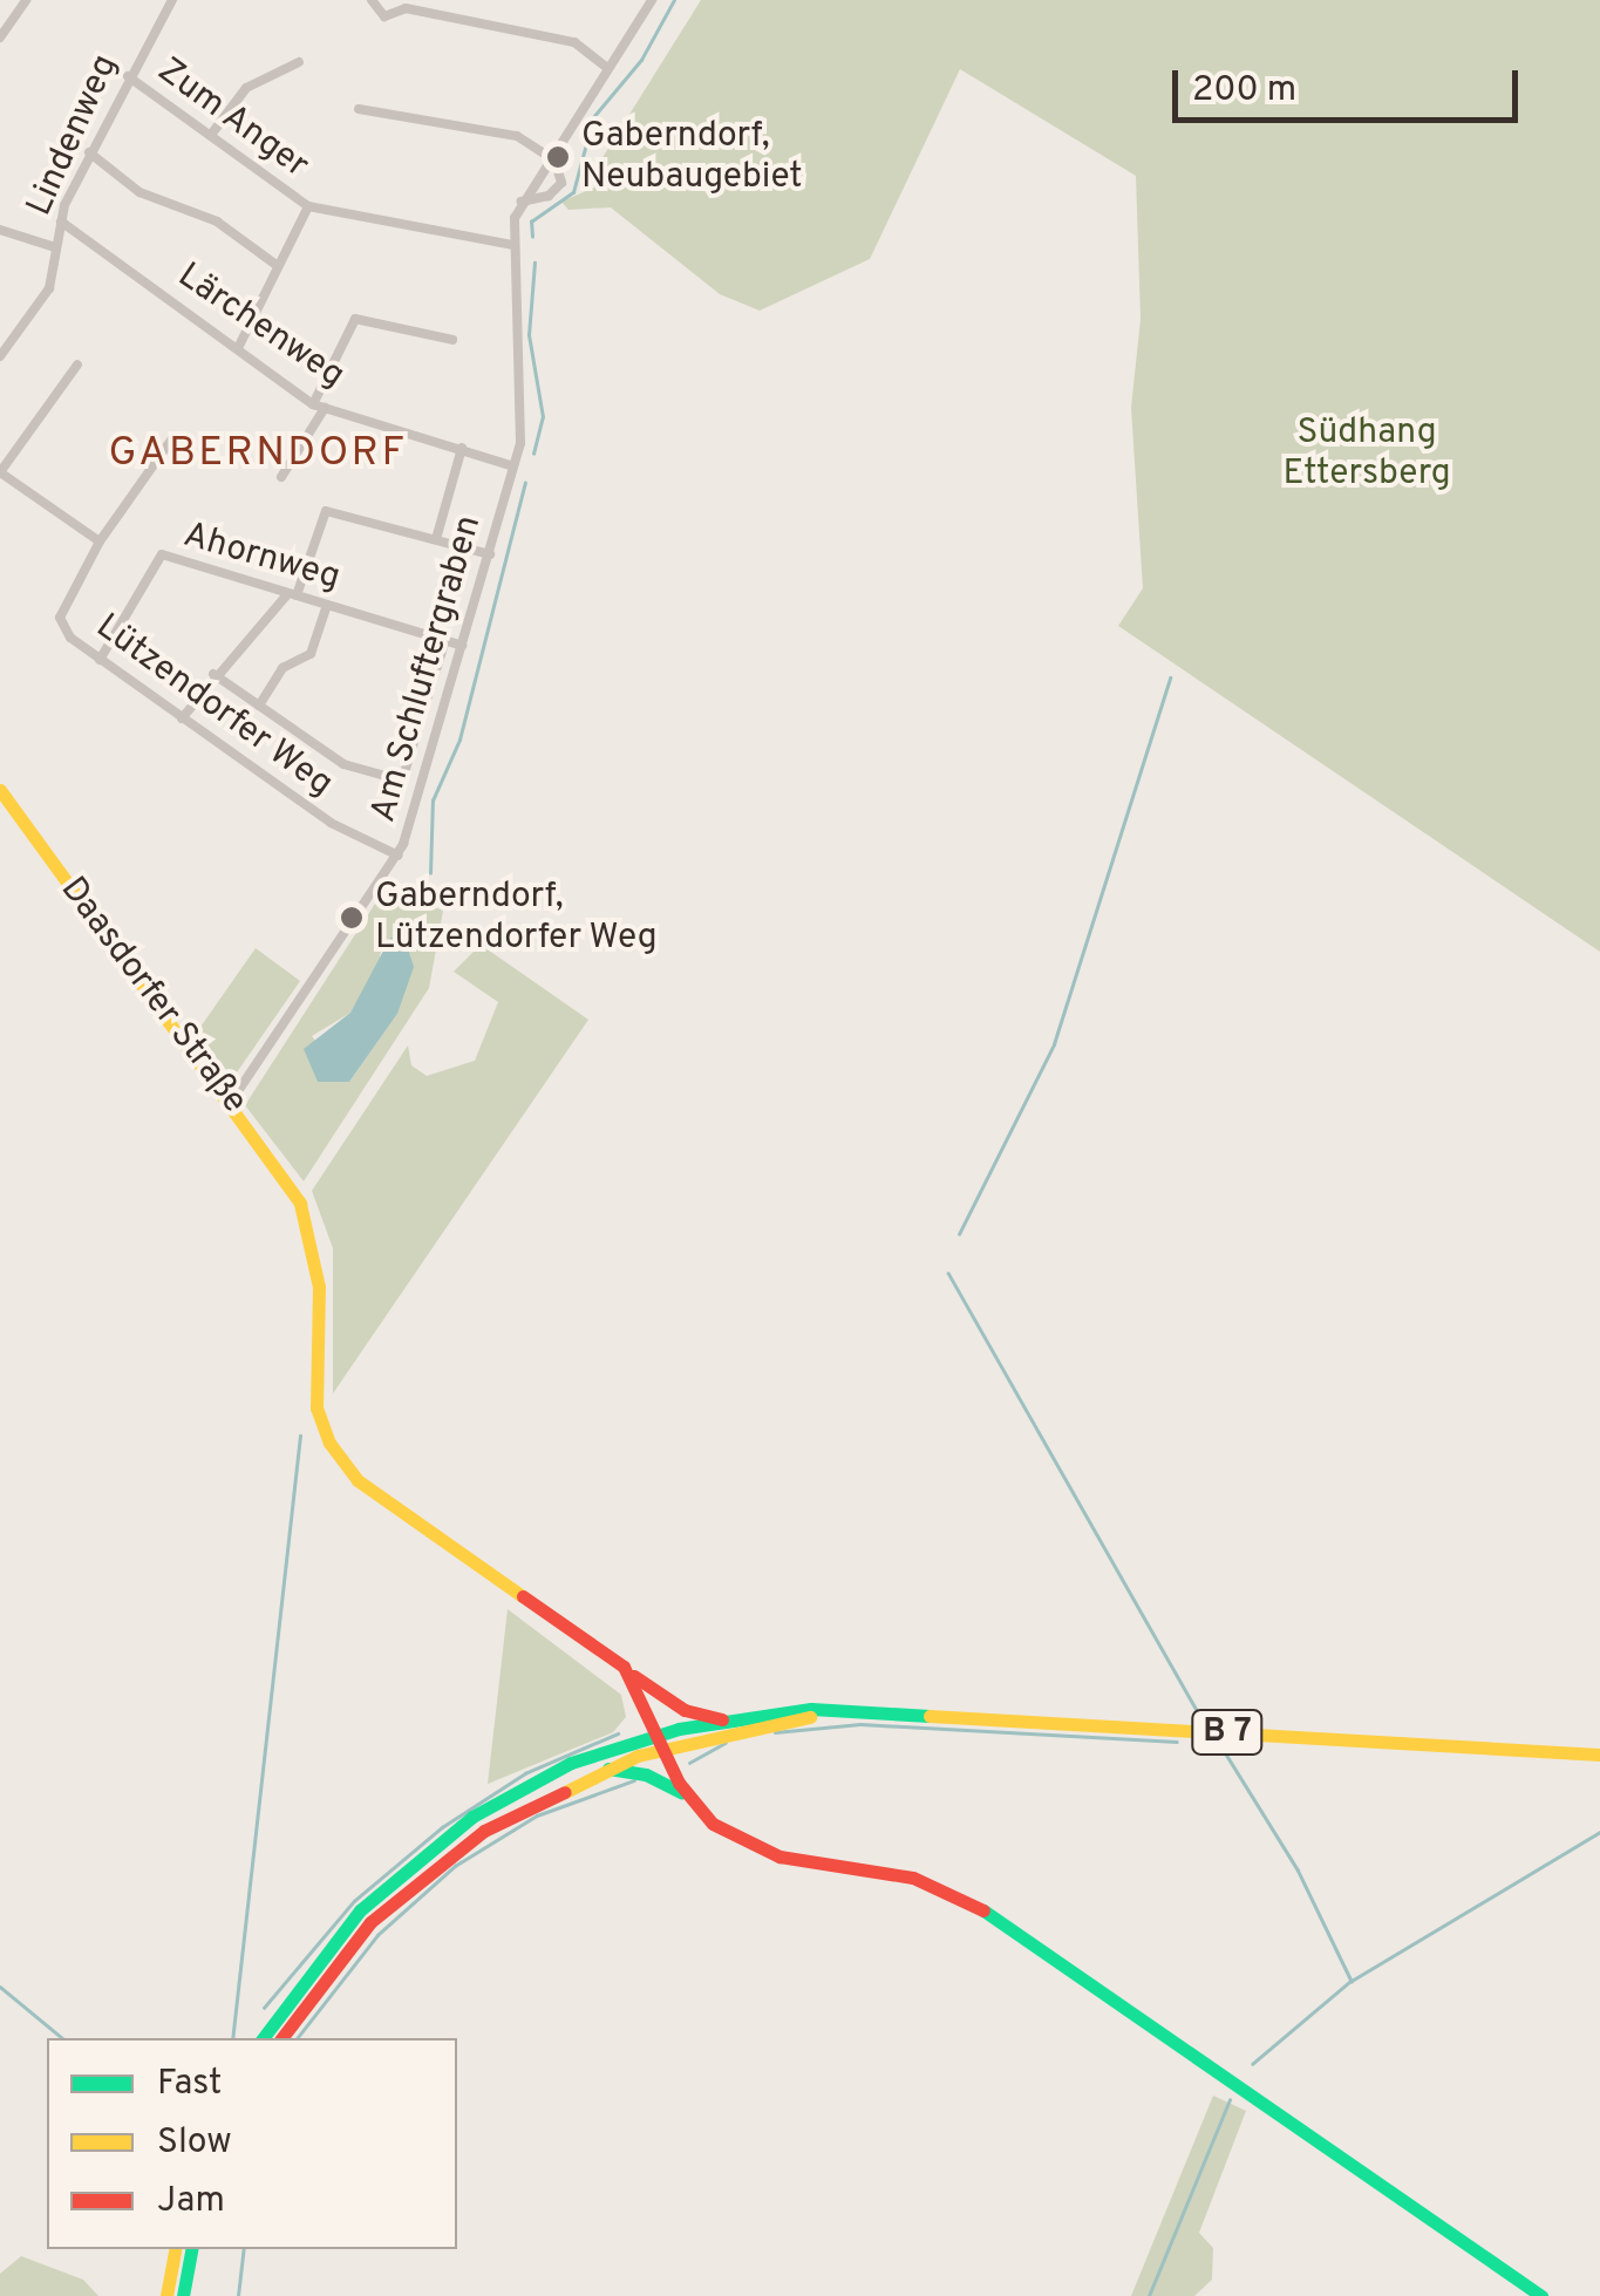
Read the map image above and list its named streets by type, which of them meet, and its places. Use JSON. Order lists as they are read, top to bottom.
{
  "streets": {
    "street": [
      "Zum Anger",
      "Lindenweg",
      "Lärchenweg",
      "Ahornweg",
      "Am Schluftergraben",
      "Lützendorfer Weg",
      "Daasdorfer Straße",
      "B 7"
    ]
  },
  "crossings": [
    ["Zum Anger", "Lindenweg"],
    ["Zum Anger", "Am Schluftergraben"],
    ["Lindenweg", "Lärchenweg"],
    ["Lärchenweg", "Am Schluftergraben"],
    ["Ahornweg", "Am Schluftergraben"],
    ["Ahornweg", "Lützendorfer Weg"],
    ["Am Schluftergraben", "Lützendorfer Weg"],
    ["Am Schluftergraben", "Daasdorfer Straße"]
  ],
  "districts": ["GABERNDORF"],
  "parks": ["Südhang Ettersberg"],
  "places": ["Gaberndorf, Neubaugebiet", "Gaberndorf, Lützendorfer Weg"],
  "legend": ["Fast", "Slow", "Jam"],
  "scale_bar": "200 m"
}
